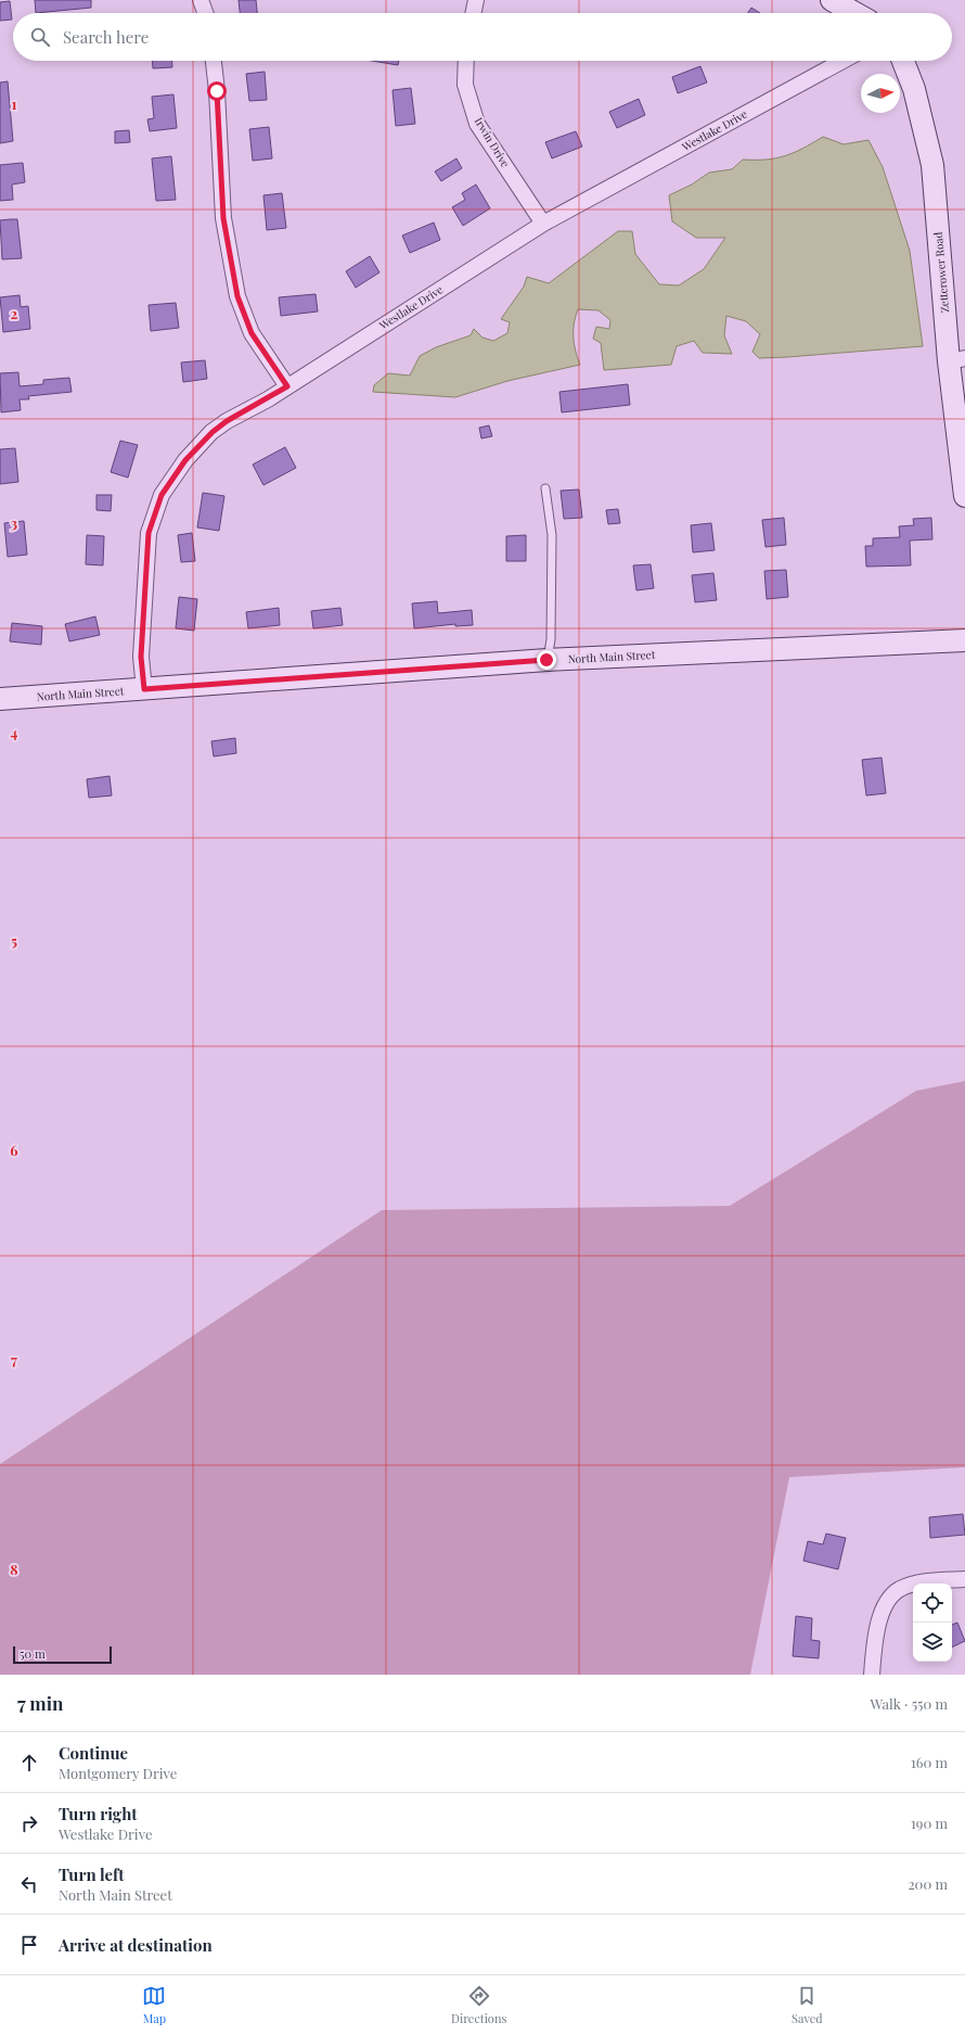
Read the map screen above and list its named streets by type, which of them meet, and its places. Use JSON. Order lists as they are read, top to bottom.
{
  "streets": {
    "street": [
      "Westlake Drive",
      "Irwin Drive",
      "Zetterower Road",
      "North Main Street"
    ]
  },
  "crossings": [
    ["Westlake Drive", "Irwin Drive"],
    ["Westlake Drive", "North Main Street"]
  ],
  "scale_bar": "50 m",
  "north": "right",
  "page": {
    "search": "Search here",
    "scale": "50 m",
    "heading": ["7 min", "Walk · 550 m"],
    "list": [
      ["Continue", "Montgomery Drive", "160 m"],
      ["Turn right", "Westlake Drive", "190 m"],
      ["Turn left", "North Main Street", "200 m"],
      "Arrive at destination"
    ],
    "nav": ["Map", "Directions", "Saved"]
  },
  "grid": {
    "rows": [
      "1",
      "2",
      "3",
      "4",
      "5",
      "6",
      "7",
      "8"
    ]
  }
}
